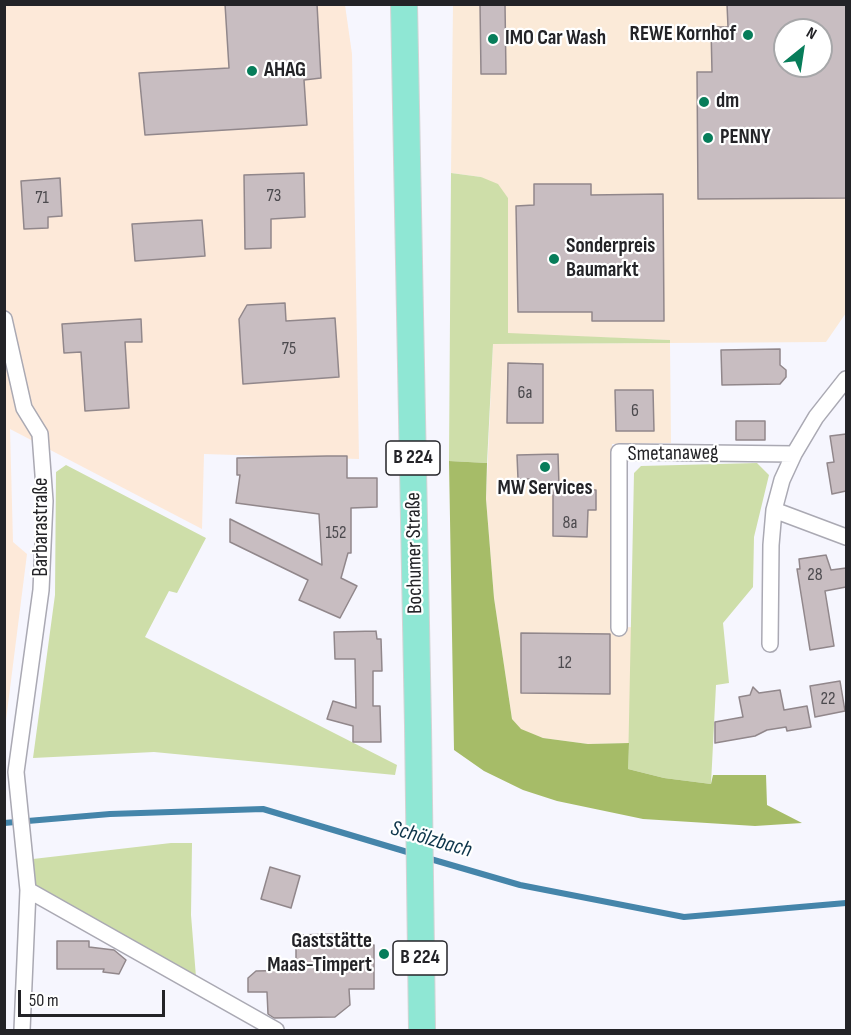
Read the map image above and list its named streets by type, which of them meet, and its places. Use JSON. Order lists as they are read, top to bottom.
{
  "streets": {
    "main road": ["B 224", "Bochumer Straße"],
    "street": ["Smetanaweg", "Barbarastraße"]
  },
  "water": ["Schölzbach"],
  "places": [
    "REWE Kornhof",
    "IMO Car Wash",
    "AHAG",
    "dm",
    "PENNY",
    "Sonderpreis Baumarkt",
    "MW Services",
    "Gaststätte Maas-Timpert"
  ],
  "house_numbers": [
    "73",
    "71",
    "75",
    "6a",
    "6",
    "8a",
    "152",
    "28",
    "12",
    "22"
  ],
  "scale_bar": "50 m",
  "north": "top right"
}
